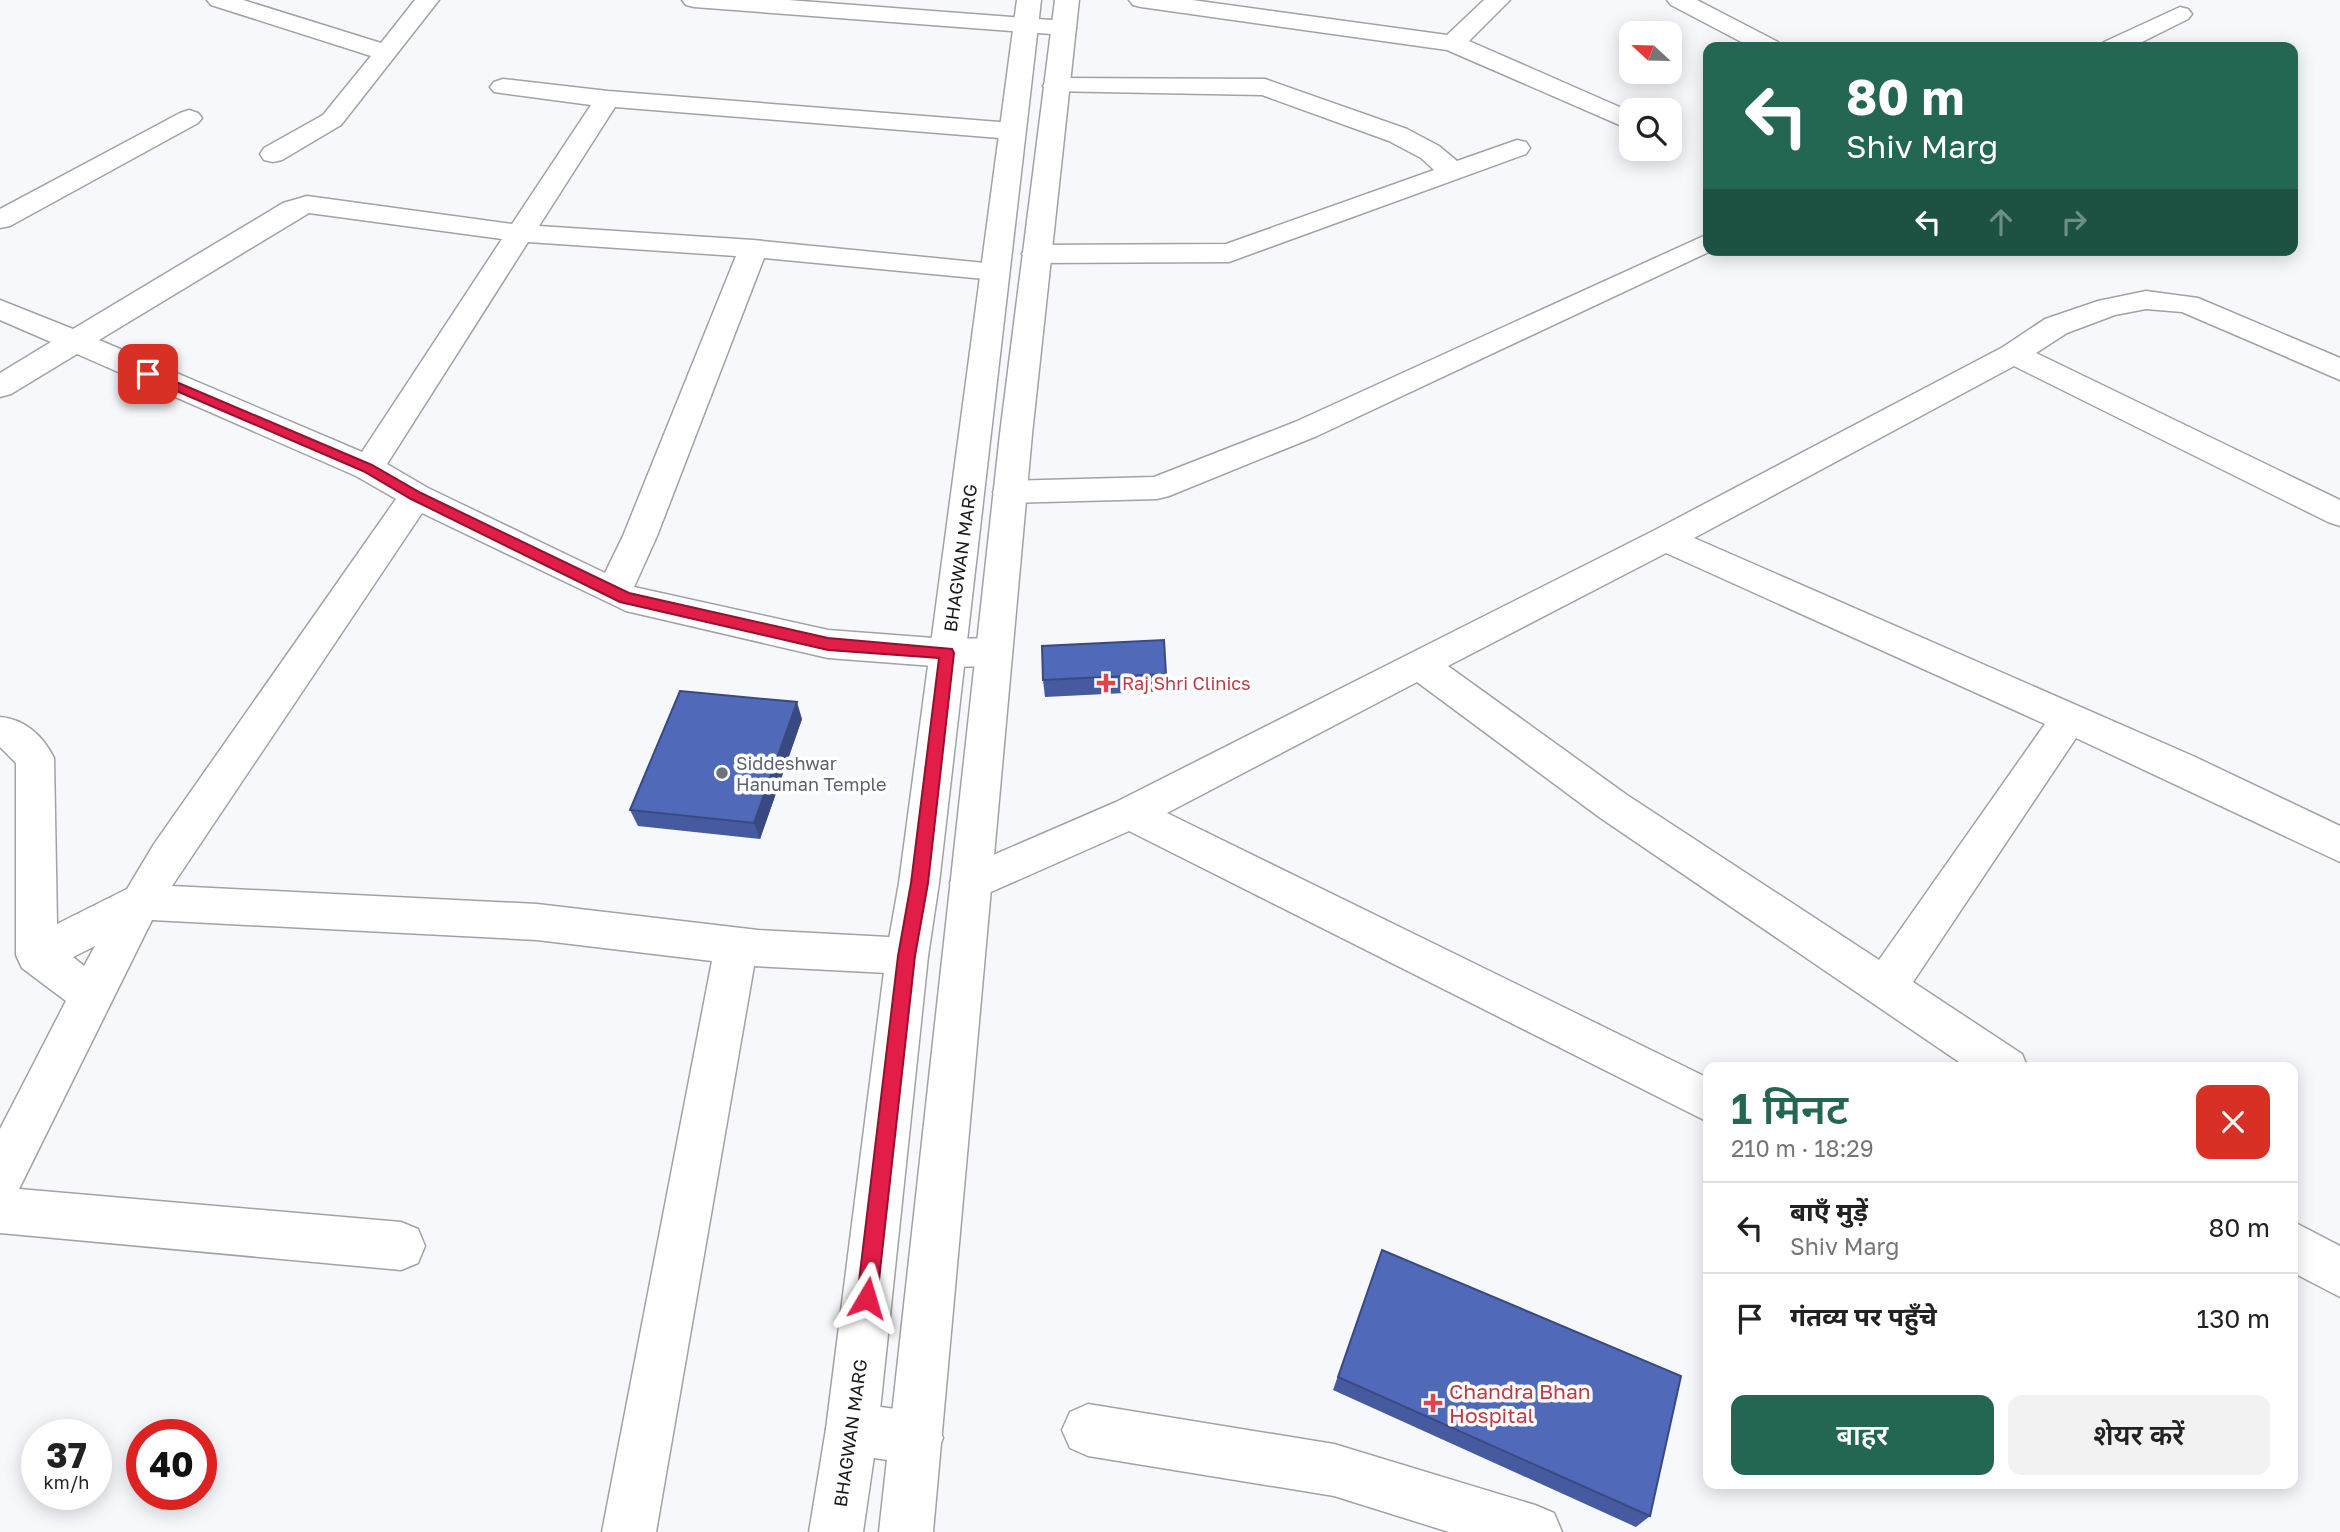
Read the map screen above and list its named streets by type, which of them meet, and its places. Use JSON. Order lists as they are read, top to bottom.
{
  "streets": {
    "street": ["BHAGWAN MARG"]
  },
  "places": {
    "health": ["Raj Shri Clinics", "Chandra Bhan Hospital"],
    "other": ["Siddeshwar Hanuman Temple"]
  },
  "north": "left",
  "page": {
    "turn": ["80 m", "Shiv Marg"],
    "heading": ["1 मिनट", "210 m · 18:29"],
    "list": [
      {
        "name": "बाएँ मुड़ें",
        "note": "Shiv Marg",
        "value": "80 m"
      },
      {
        "name": "गंतव्य पर पहुँचे",
        "value": "130 m"
      }
    ],
    "buttons": ["बाहर", "शेयर करें"],
    "speed": "37 km/h",
    "limit": "40"
  }
}
